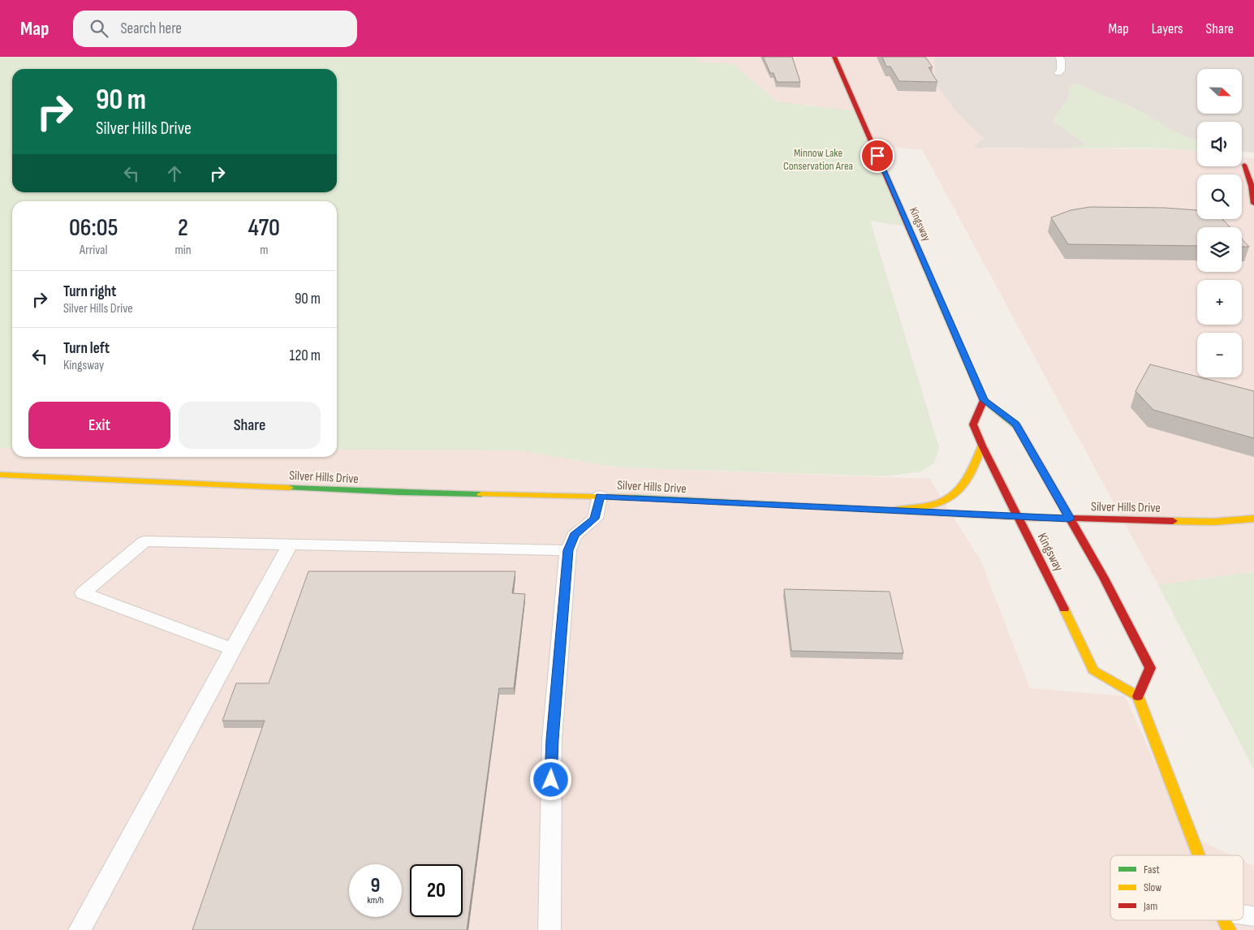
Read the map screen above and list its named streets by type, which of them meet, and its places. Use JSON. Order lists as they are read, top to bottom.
{
  "streets": {
    "main road": ["Kingsway", "Silver Hills Drive"]
  },
  "crossings": [
    ["Kingsway", "Silver Hills Drive"]
  ],
  "parks": ["Minnow Lake Conservation Area"],
  "legend": ["Fast", "Slow", "Jam"],
  "north": "right",
  "page": {
    "header": "Map",
    "search": "Search here",
    "nav": ["Map", "Layers", "Share"],
    "map_buttons": ["+", "−"],
    "turn": ["90 m", "Silver Hills Drive"],
    "eta": [
      "06:05",
      "Arrival",
      "2",
      "min",
      "470",
      "m"
    ],
    "list": [
      {
        "name": "Turn right",
        "note": "Silver Hills Drive",
        "value": "90 m"
      },
      {
        "name": "Turn left",
        "note": "Kingsway",
        "value": "120 m"
      }
    ],
    "buttons": ["Exit", "Share"],
    "speed": "9 km/h",
    "limit": "20"
  }
}
